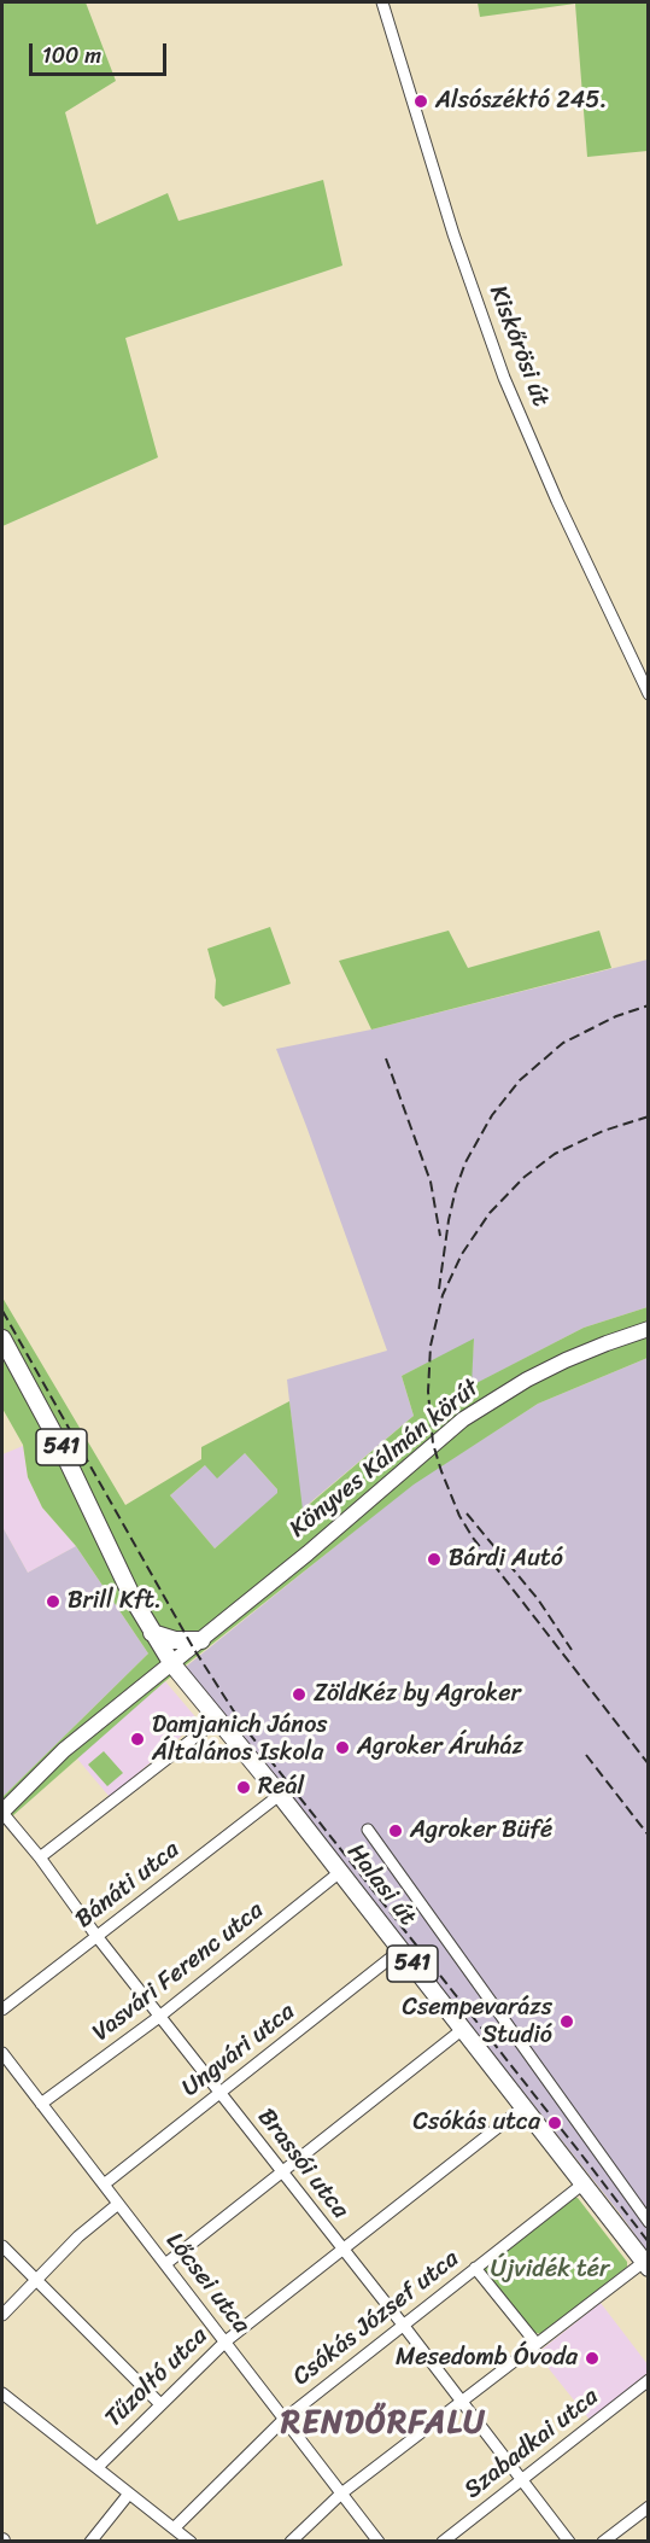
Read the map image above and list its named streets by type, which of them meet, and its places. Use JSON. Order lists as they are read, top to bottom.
{
  "streets": {
    "main road": ["541", "Halasi út"],
    "street": [
      "Kiskőrösi út",
      "Könyves Kálmán körút",
      "Bánáti utca",
      "Vasvári Ferenc utca",
      "Ungvári utca",
      "Brassói utca",
      "Lőcsei utca",
      "Csókás József utca",
      "Tűzoltó utca",
      "Szabadkai utca"
    ]
  },
  "crossings": [
    ["Könyves Kálmán körút", "Halasi út"],
    ["Könyves Kálmán körút", "Brassói utca"],
    ["Bánáti utca", "Halasi út"],
    ["Bánáti utca", "Brassói utca"],
    ["Halasi út", "Vasvári Ferenc utca"],
    ["Halasi út", "Ungvári utca"],
    ["Halasi út", "Csókás József utca"],
    ["Halasi út", "Tűzoltó utca"],
    ["Vasvári Ferenc utca", "Brassói utca"],
    ["Vasvári Ferenc utca", "Lőcsei utca"],
    ["Ungvári utca", "Brassói utca"],
    ["Ungvári utca", "Lőcsei utca"],
    ["Brassói utca", "Csókás József utca"],
    ["Brassói utca", "Tűzoltó utca"],
    ["Brassói utca", "Szabadkai utca"],
    ["Lőcsei utca", "Csókás József utca"],
    ["Lőcsei utca", "Tűzoltó utca"]
  ],
  "districts": ["RENDŐRFALU"],
  "parks": ["Újvidék tér"],
  "places": [
    "Alsószéktó 245.",
    "Bárdi Autó",
    "Brill Kft.",
    "ZöldKéz by Agroker",
    "Damjanich János Általános Iskola",
    "Agroker Áruház",
    "Reál",
    "Agroker Büfé",
    "Csempevarázs Studió",
    "Csókás utca",
    "Mesedomb Óvoda"
  ],
  "scale_bar": "100 m"
}
